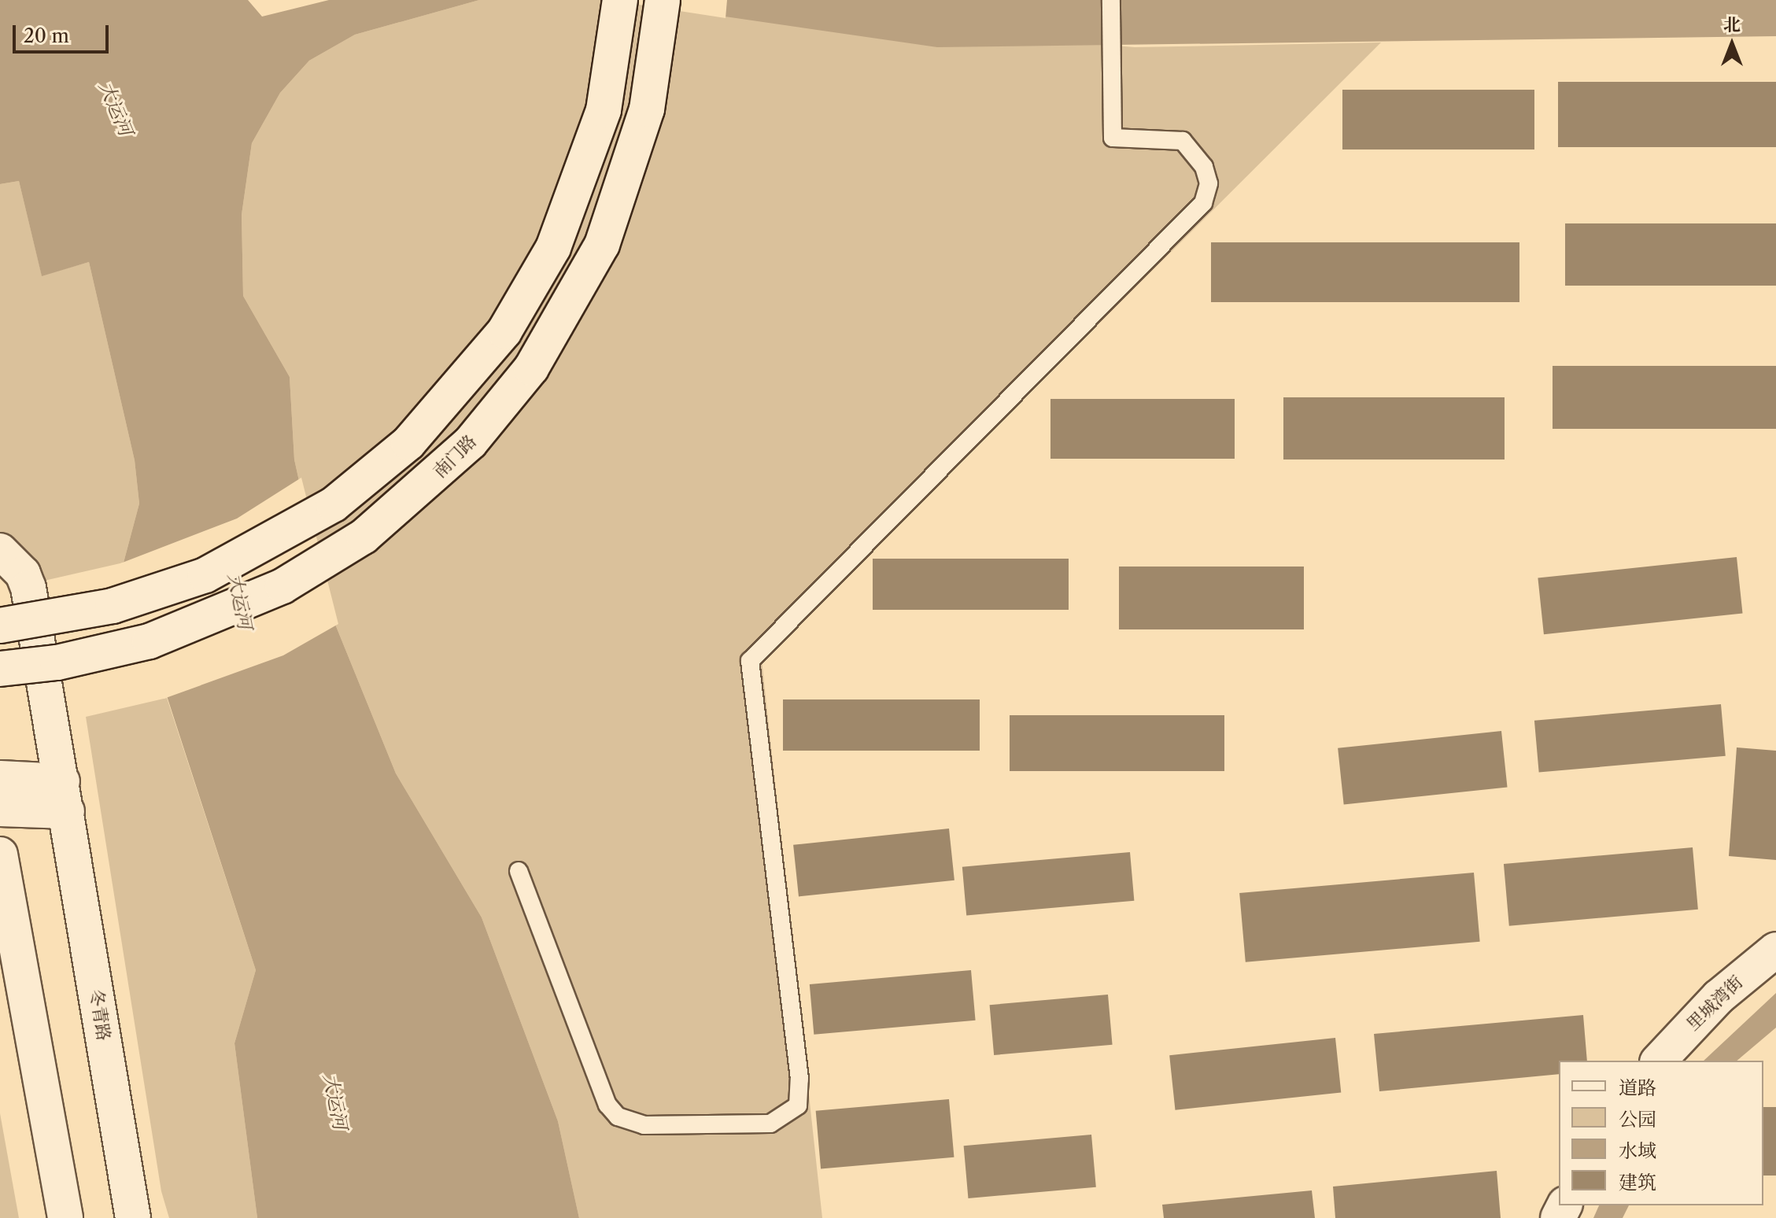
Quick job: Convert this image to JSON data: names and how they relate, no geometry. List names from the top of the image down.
{
  "streets": {
    "main road": ["南门路", "里城湾街", "冬青路"]
  },
  "water": ["大运河"],
  "legend": [
    "道路",
    "公园",
    "水域",
    "建筑"
  ],
  "scale_bar": "20 m",
  "north": "top"
}
